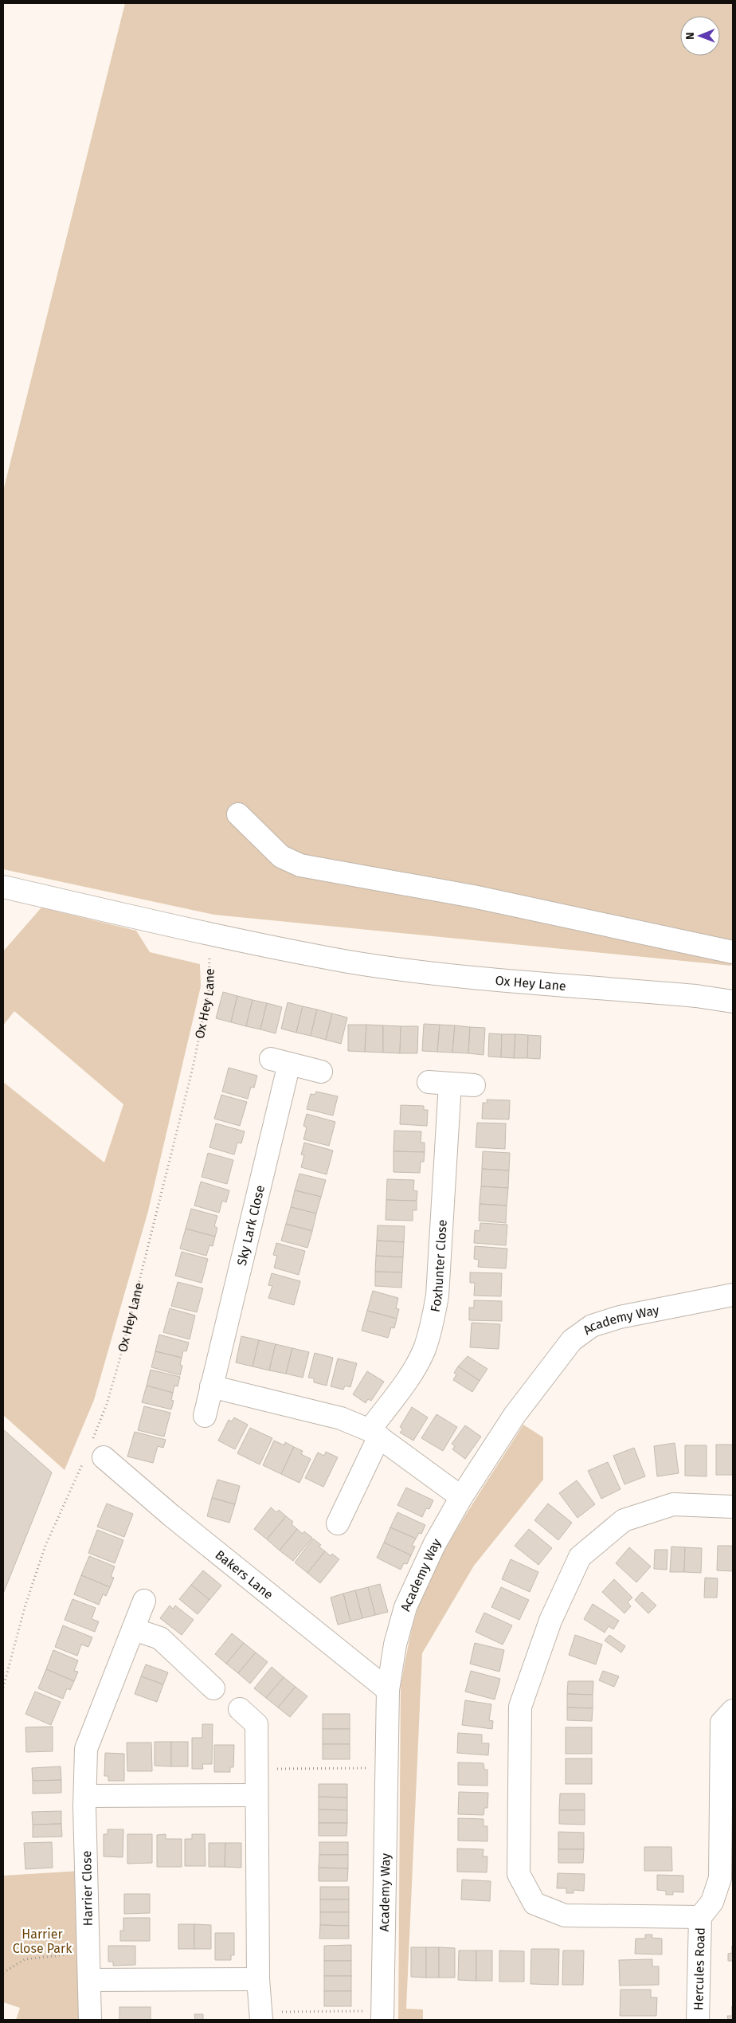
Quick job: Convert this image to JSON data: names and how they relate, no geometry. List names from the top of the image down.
{
  "streets": {
    "street": [
      "Ox Hey Lane",
      "Sky Lark Close",
      "Foxhunter Close",
      "Academy Way",
      "Bakers Lane",
      "Harrier Close",
      "Hercules Road"
    ]
  },
  "crossings": [
    ["Ox Hey Lane", "Bakers Lane"],
    ["Academy Way", "Bakers Lane"]
  ],
  "parks": ["Harrier Close Park"],
  "north": "left"
}
